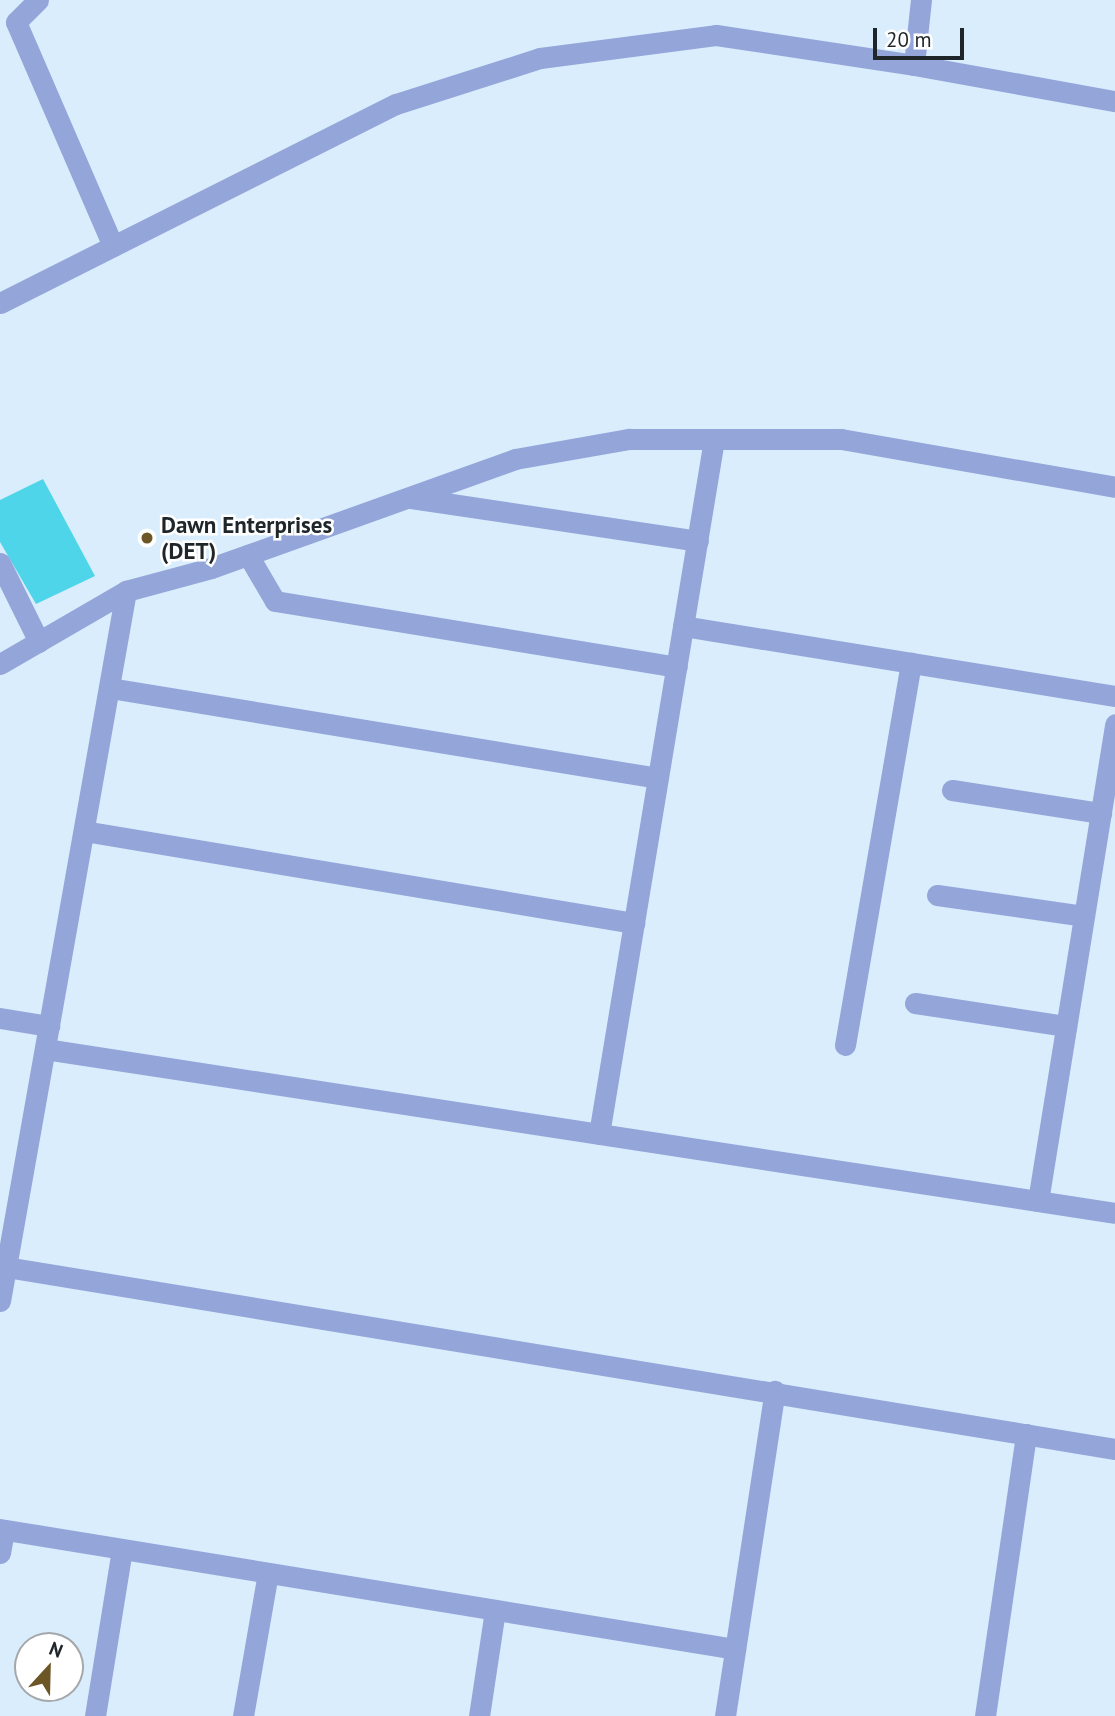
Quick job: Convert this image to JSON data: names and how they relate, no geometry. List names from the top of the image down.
{
  "places": ["Dawn Enterprises (DET)"],
  "scale_bar": "20 m",
  "north": "top"
}
